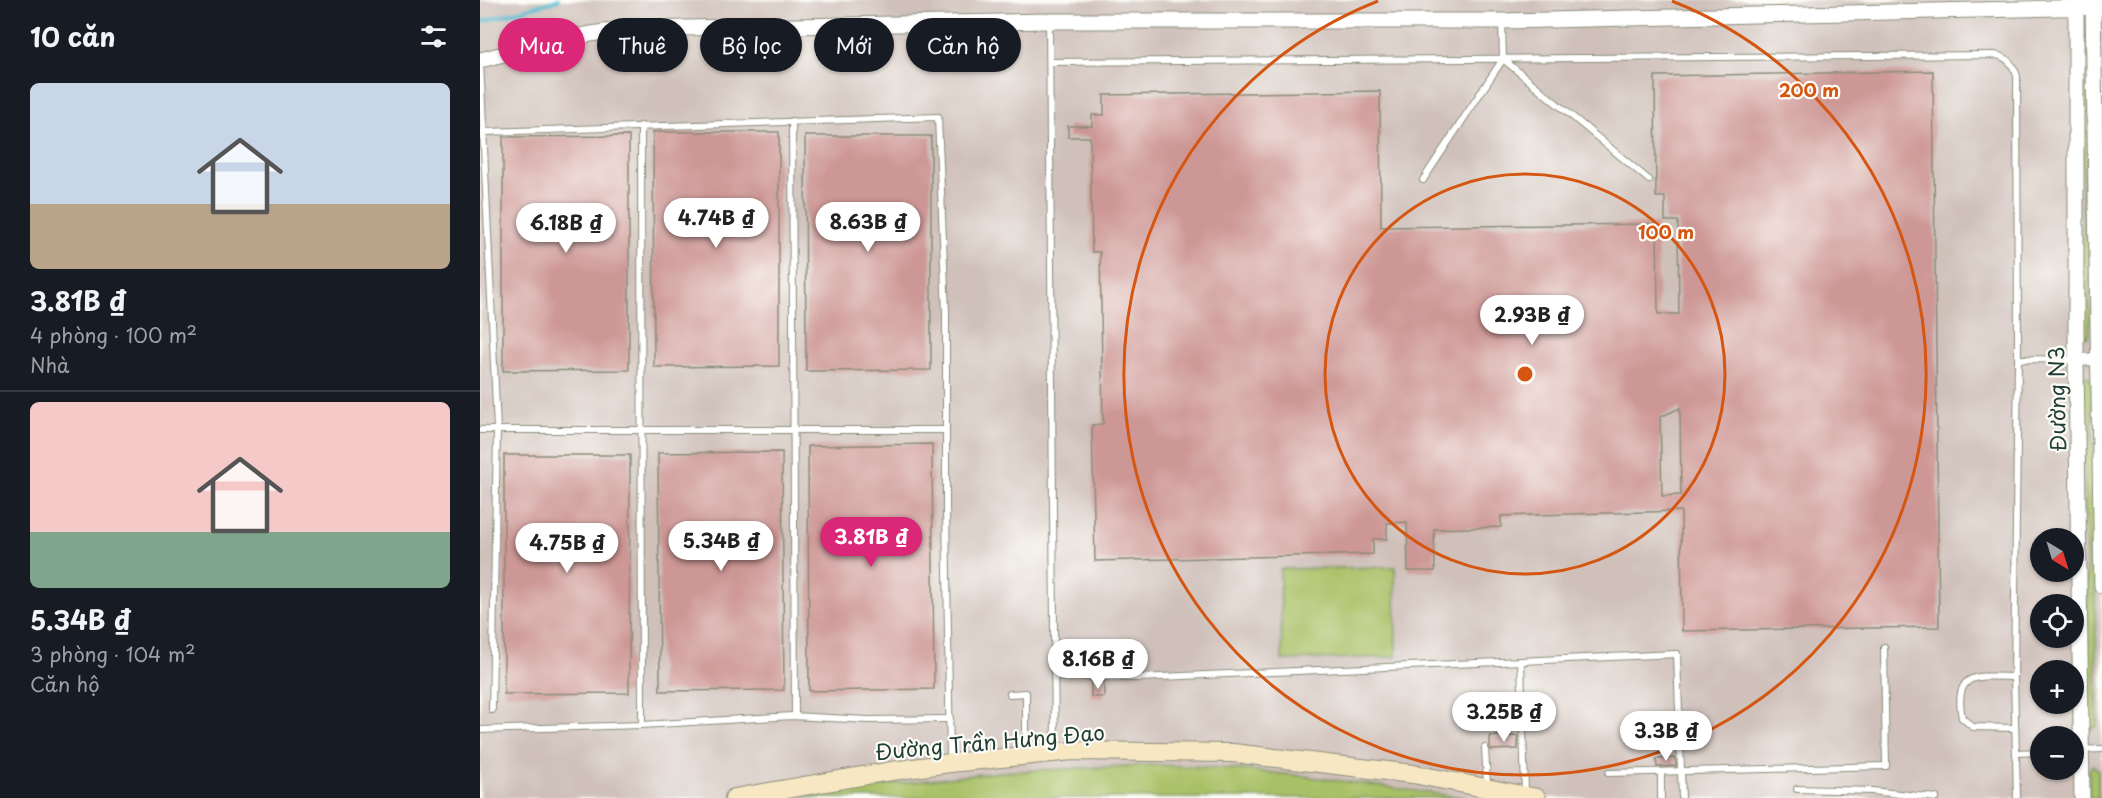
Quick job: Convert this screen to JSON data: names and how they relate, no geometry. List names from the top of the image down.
{
  "streets": {
    "main road": ["Đường Trần Hưng Đạo"],
    "street": ["Đường N3"]
  },
  "north": "bottom right",
  "page": {
    "heading": "10 căn",
    "chip": [
      "Mua",
      "Thuê",
      "Bộ lọc",
      "Mới",
      "Căn hộ"
    ],
    "list": [
      {
        "name": "3.81B ₫",
        "note": "4 phòng · 100 m² · Nhà"
      },
      {
        "name": "5.34B ₫",
        "note": "3 phòng · 104 m² · Căn hộ"
      }
    ],
    "price": [
      "4.74B ₫",
      "8.63B ₫",
      "6.18B ₫",
      "2.93B ₫",
      "3.81B ₫",
      "5.34B ₫",
      "4.75B ₫",
      "8.16B ₫",
      "3.25B ₫",
      "3.3B ₫"
    ],
    "map_buttons": ["+", "−"]
  },
  "rings": ["200 m", "100 m"]
}
